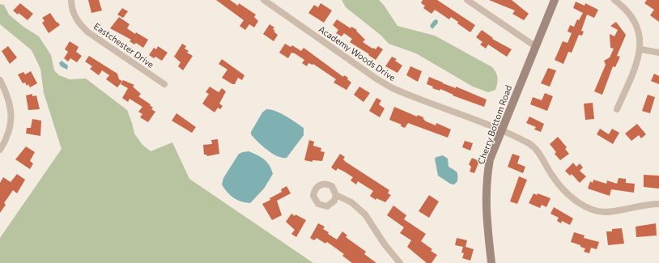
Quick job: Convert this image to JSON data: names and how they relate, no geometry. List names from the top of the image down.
{
  "streets": {
    "main road": ["Cherry Bottom Road"],
    "street": ["Eastchester Drive", "Academy Woods Drive"]
  },
  "crossings": [
    ["Academy Woods Drive", "Cherry Bottom Road"]
  ]
}
